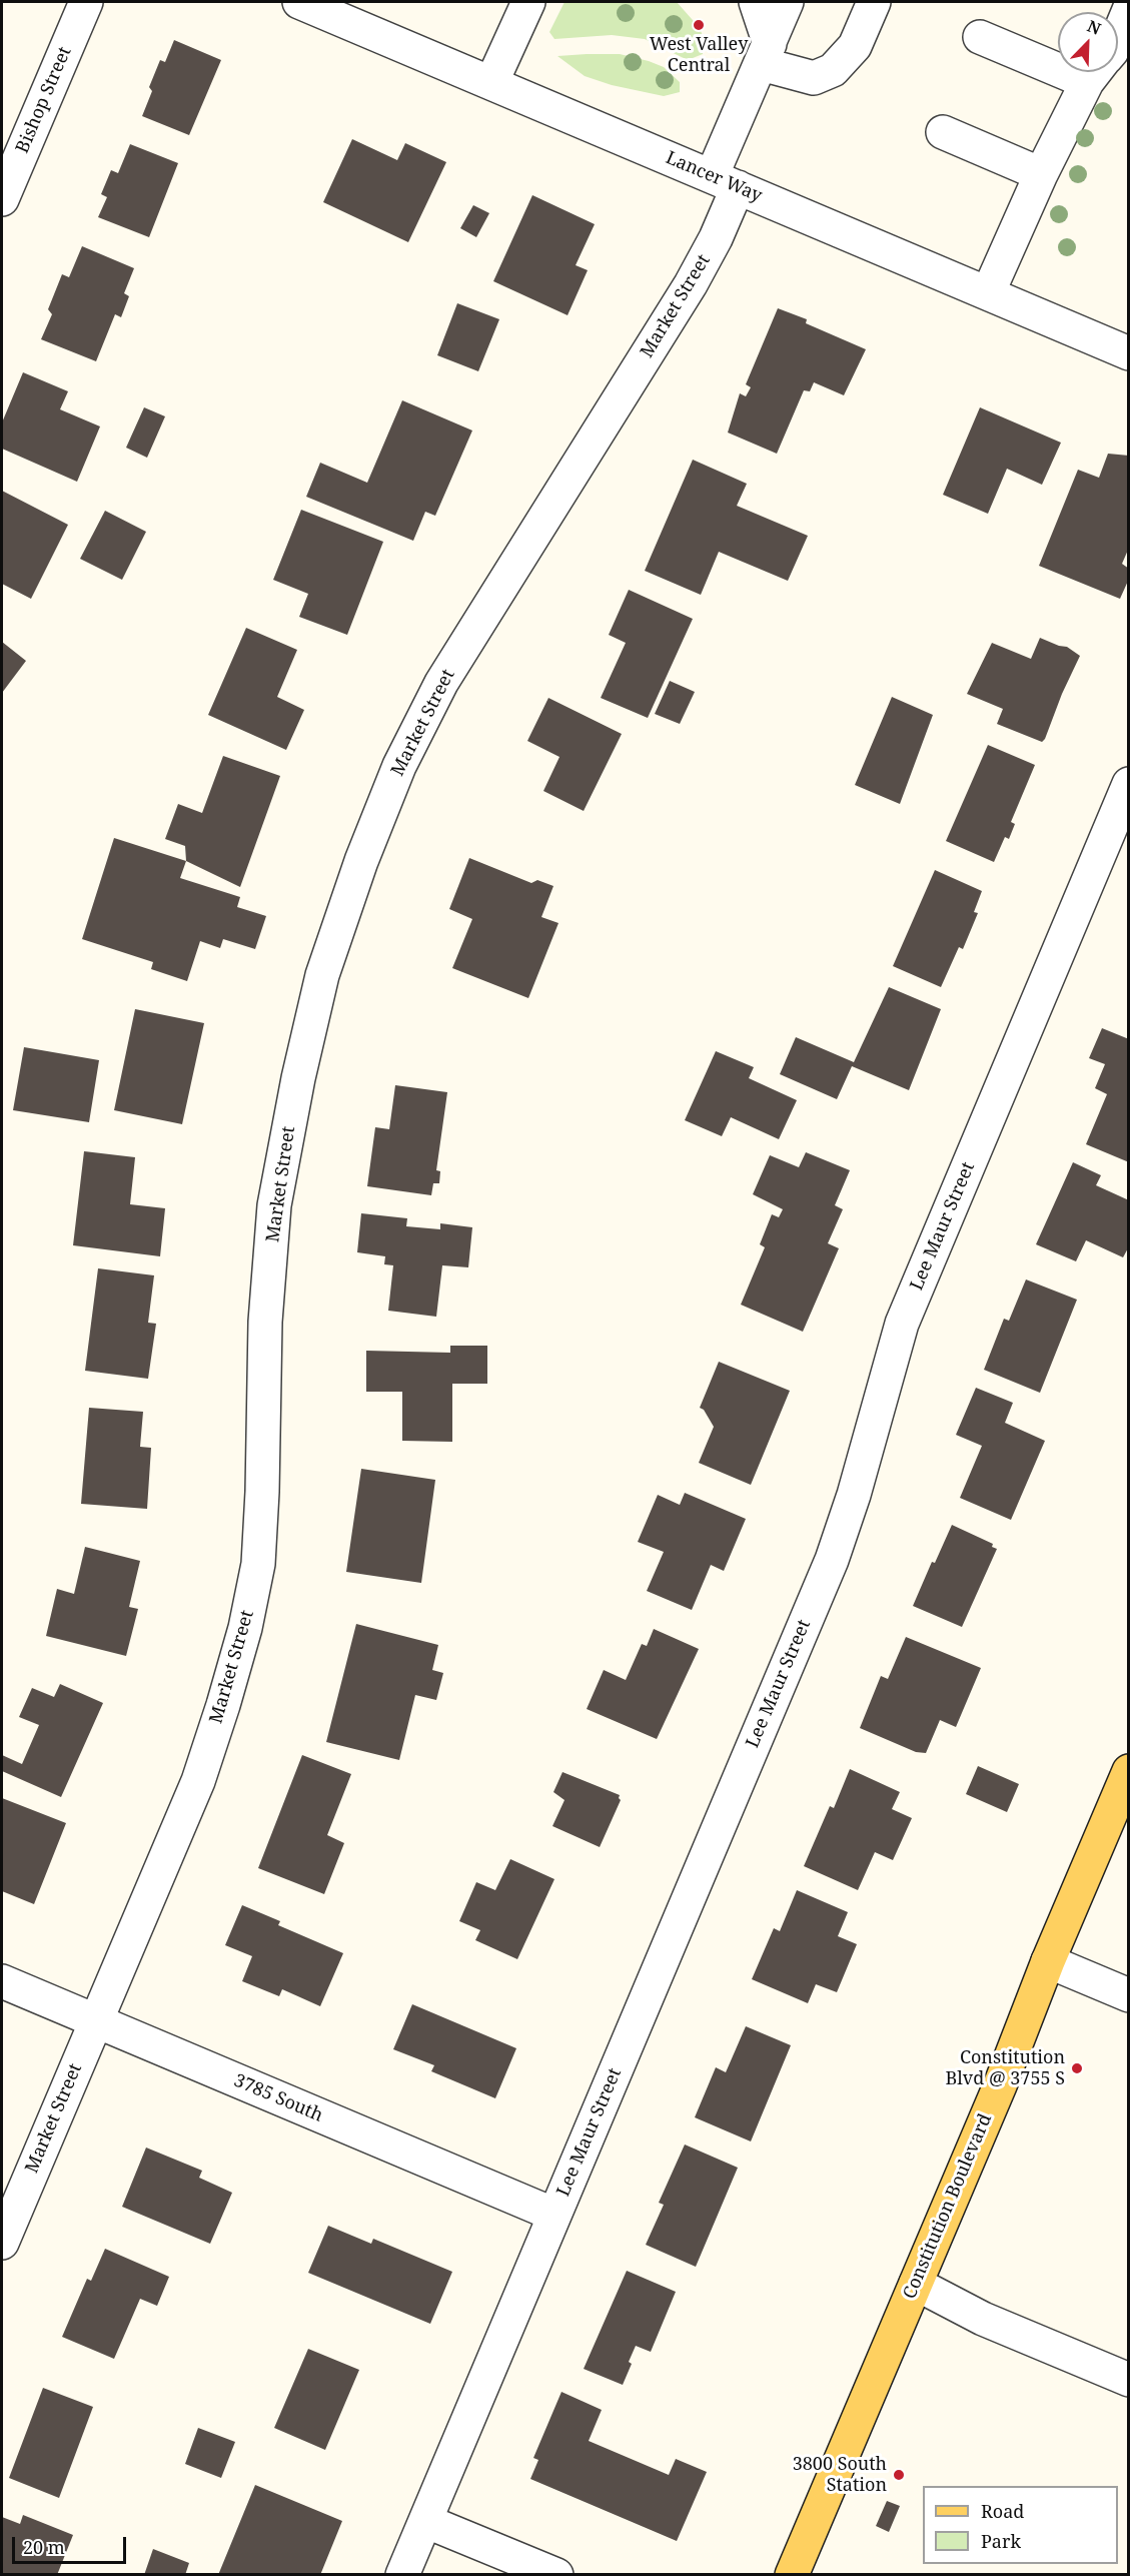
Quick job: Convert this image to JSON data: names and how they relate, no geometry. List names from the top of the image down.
{
  "streets": {
    "main road": ["Constitution Boulevard"],
    "street": [
      "Bishop Street",
      "Lancer Way",
      "Market Street",
      "Lee Maur Street",
      "3785 South"
    ]
  },
  "crossings": [
    ["Lancer Way", "Market Street"],
    ["Market Street", "3785 South"],
    ["Lee Maur Street", "3785 South"]
  ],
  "places": ["West Valley Central", "Constitution Blvd @ 3755 S", "3800 South Station"],
  "legend": ["Road", "Park"],
  "scale_bar": "20 m",
  "north": "top right"
}
